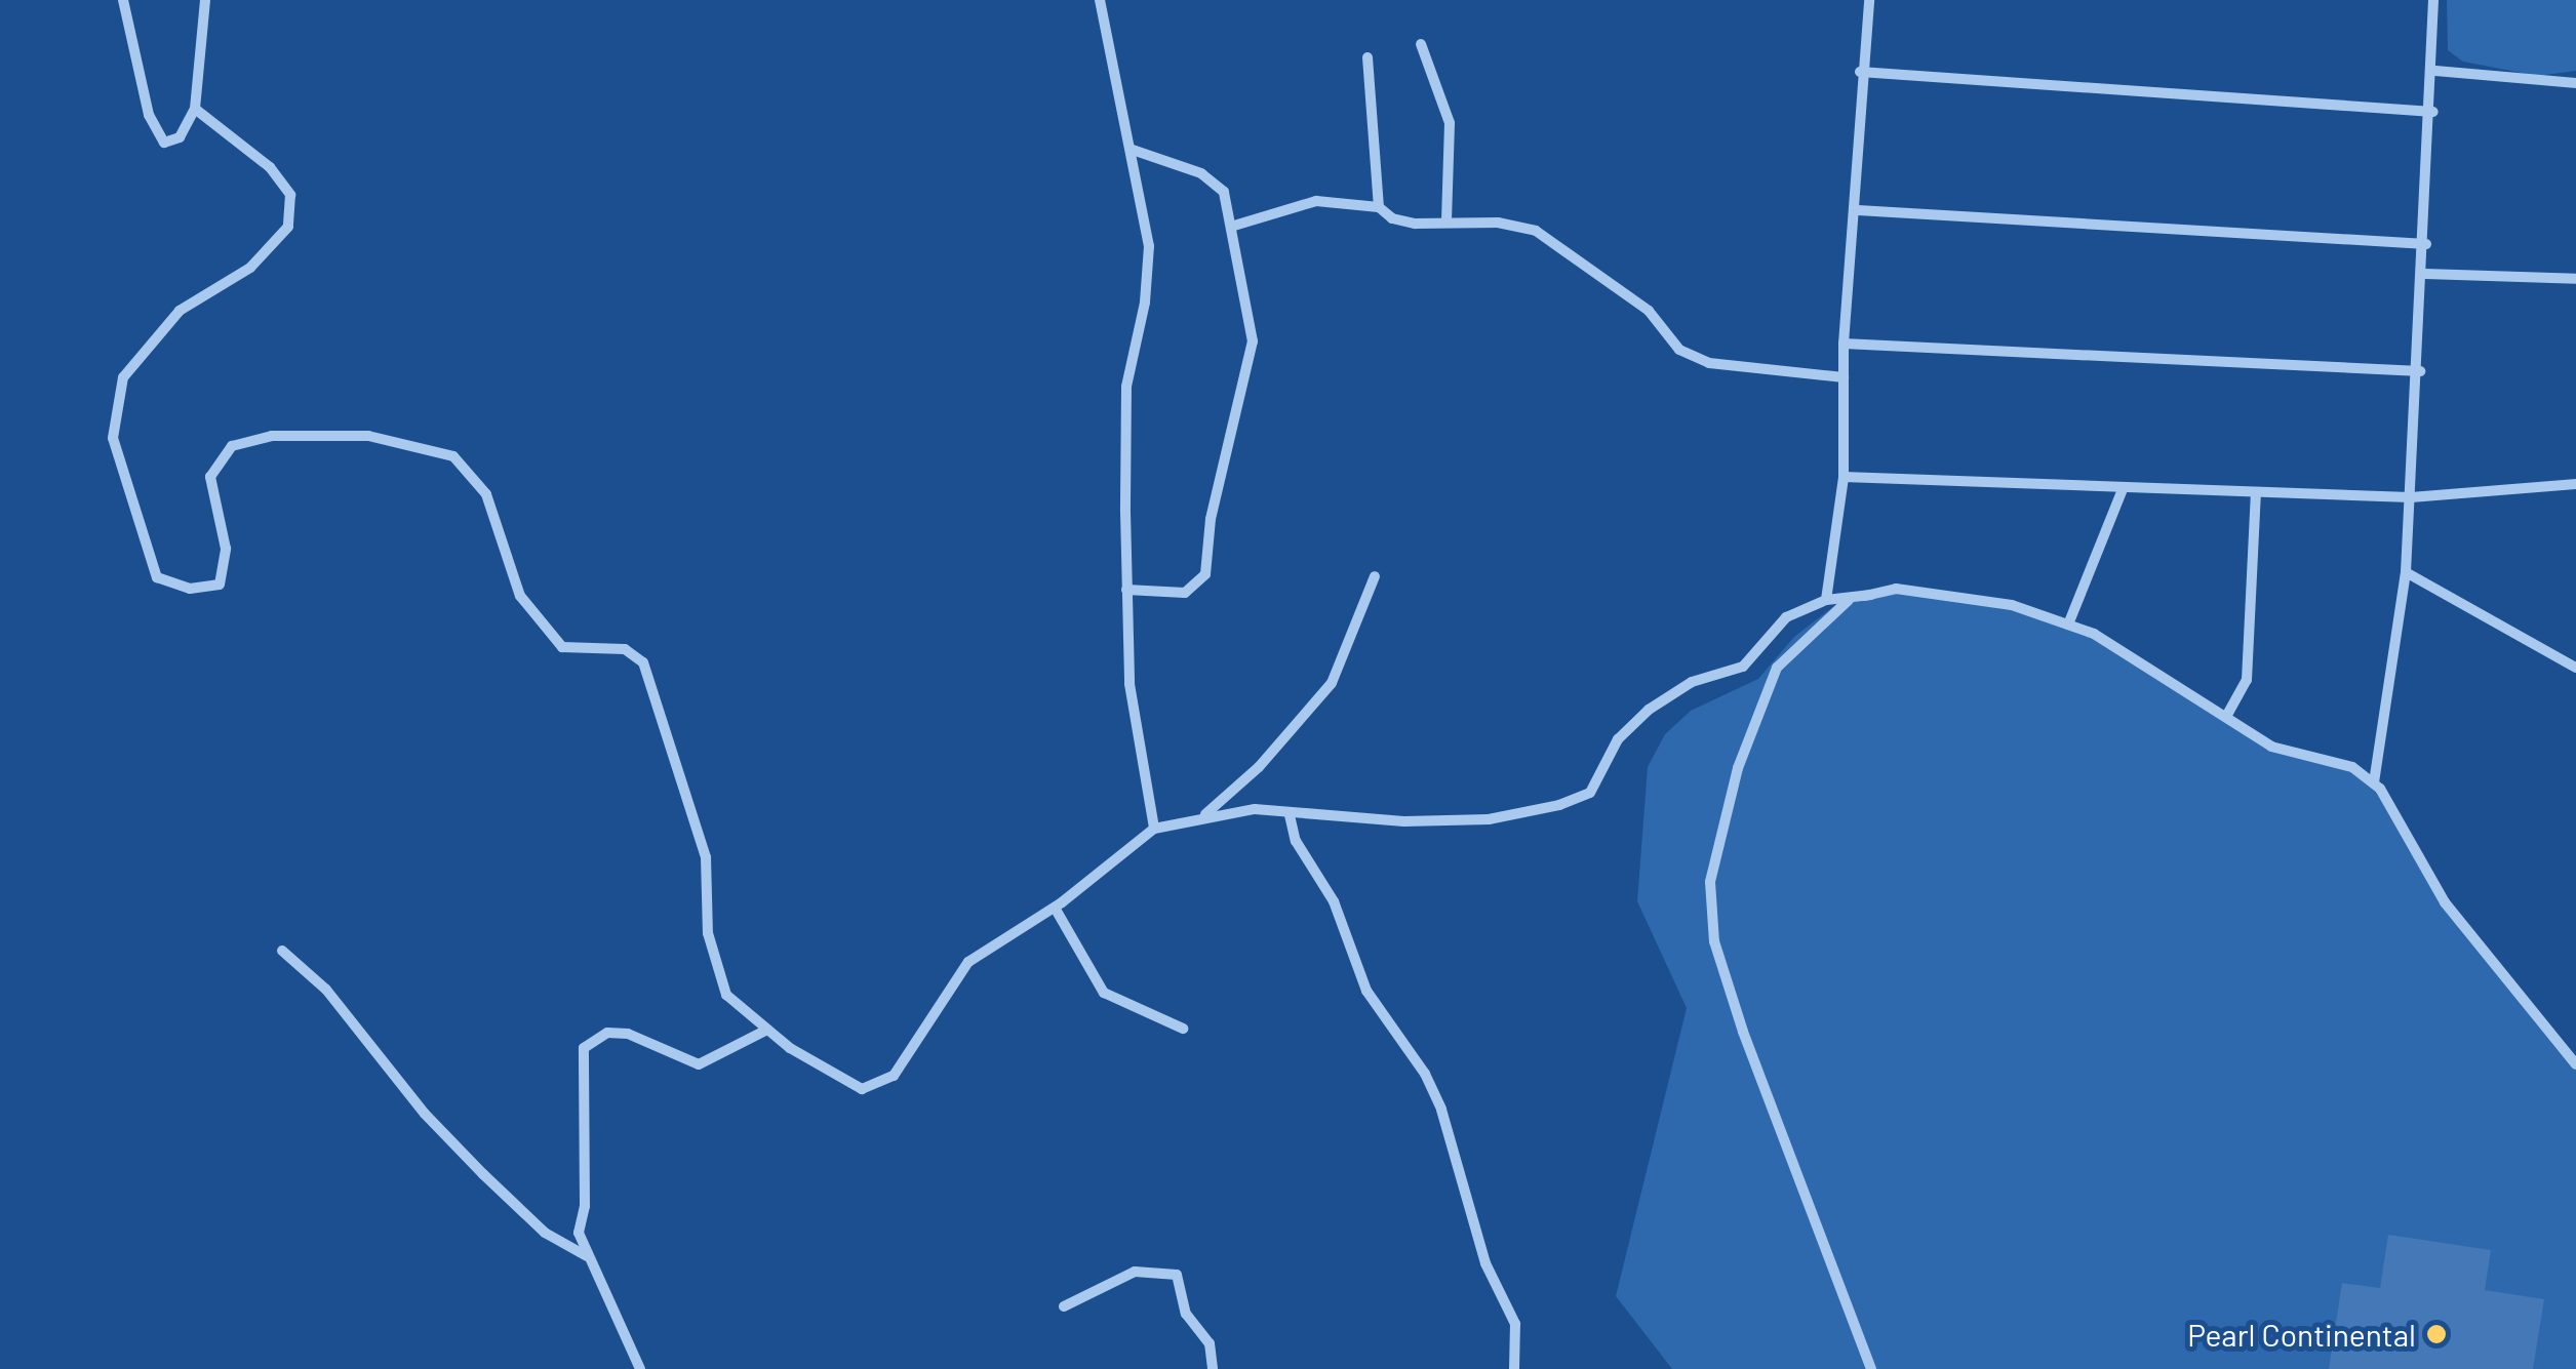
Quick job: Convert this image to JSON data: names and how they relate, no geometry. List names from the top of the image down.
{
  "places": ["Pearl Continental"]
}
